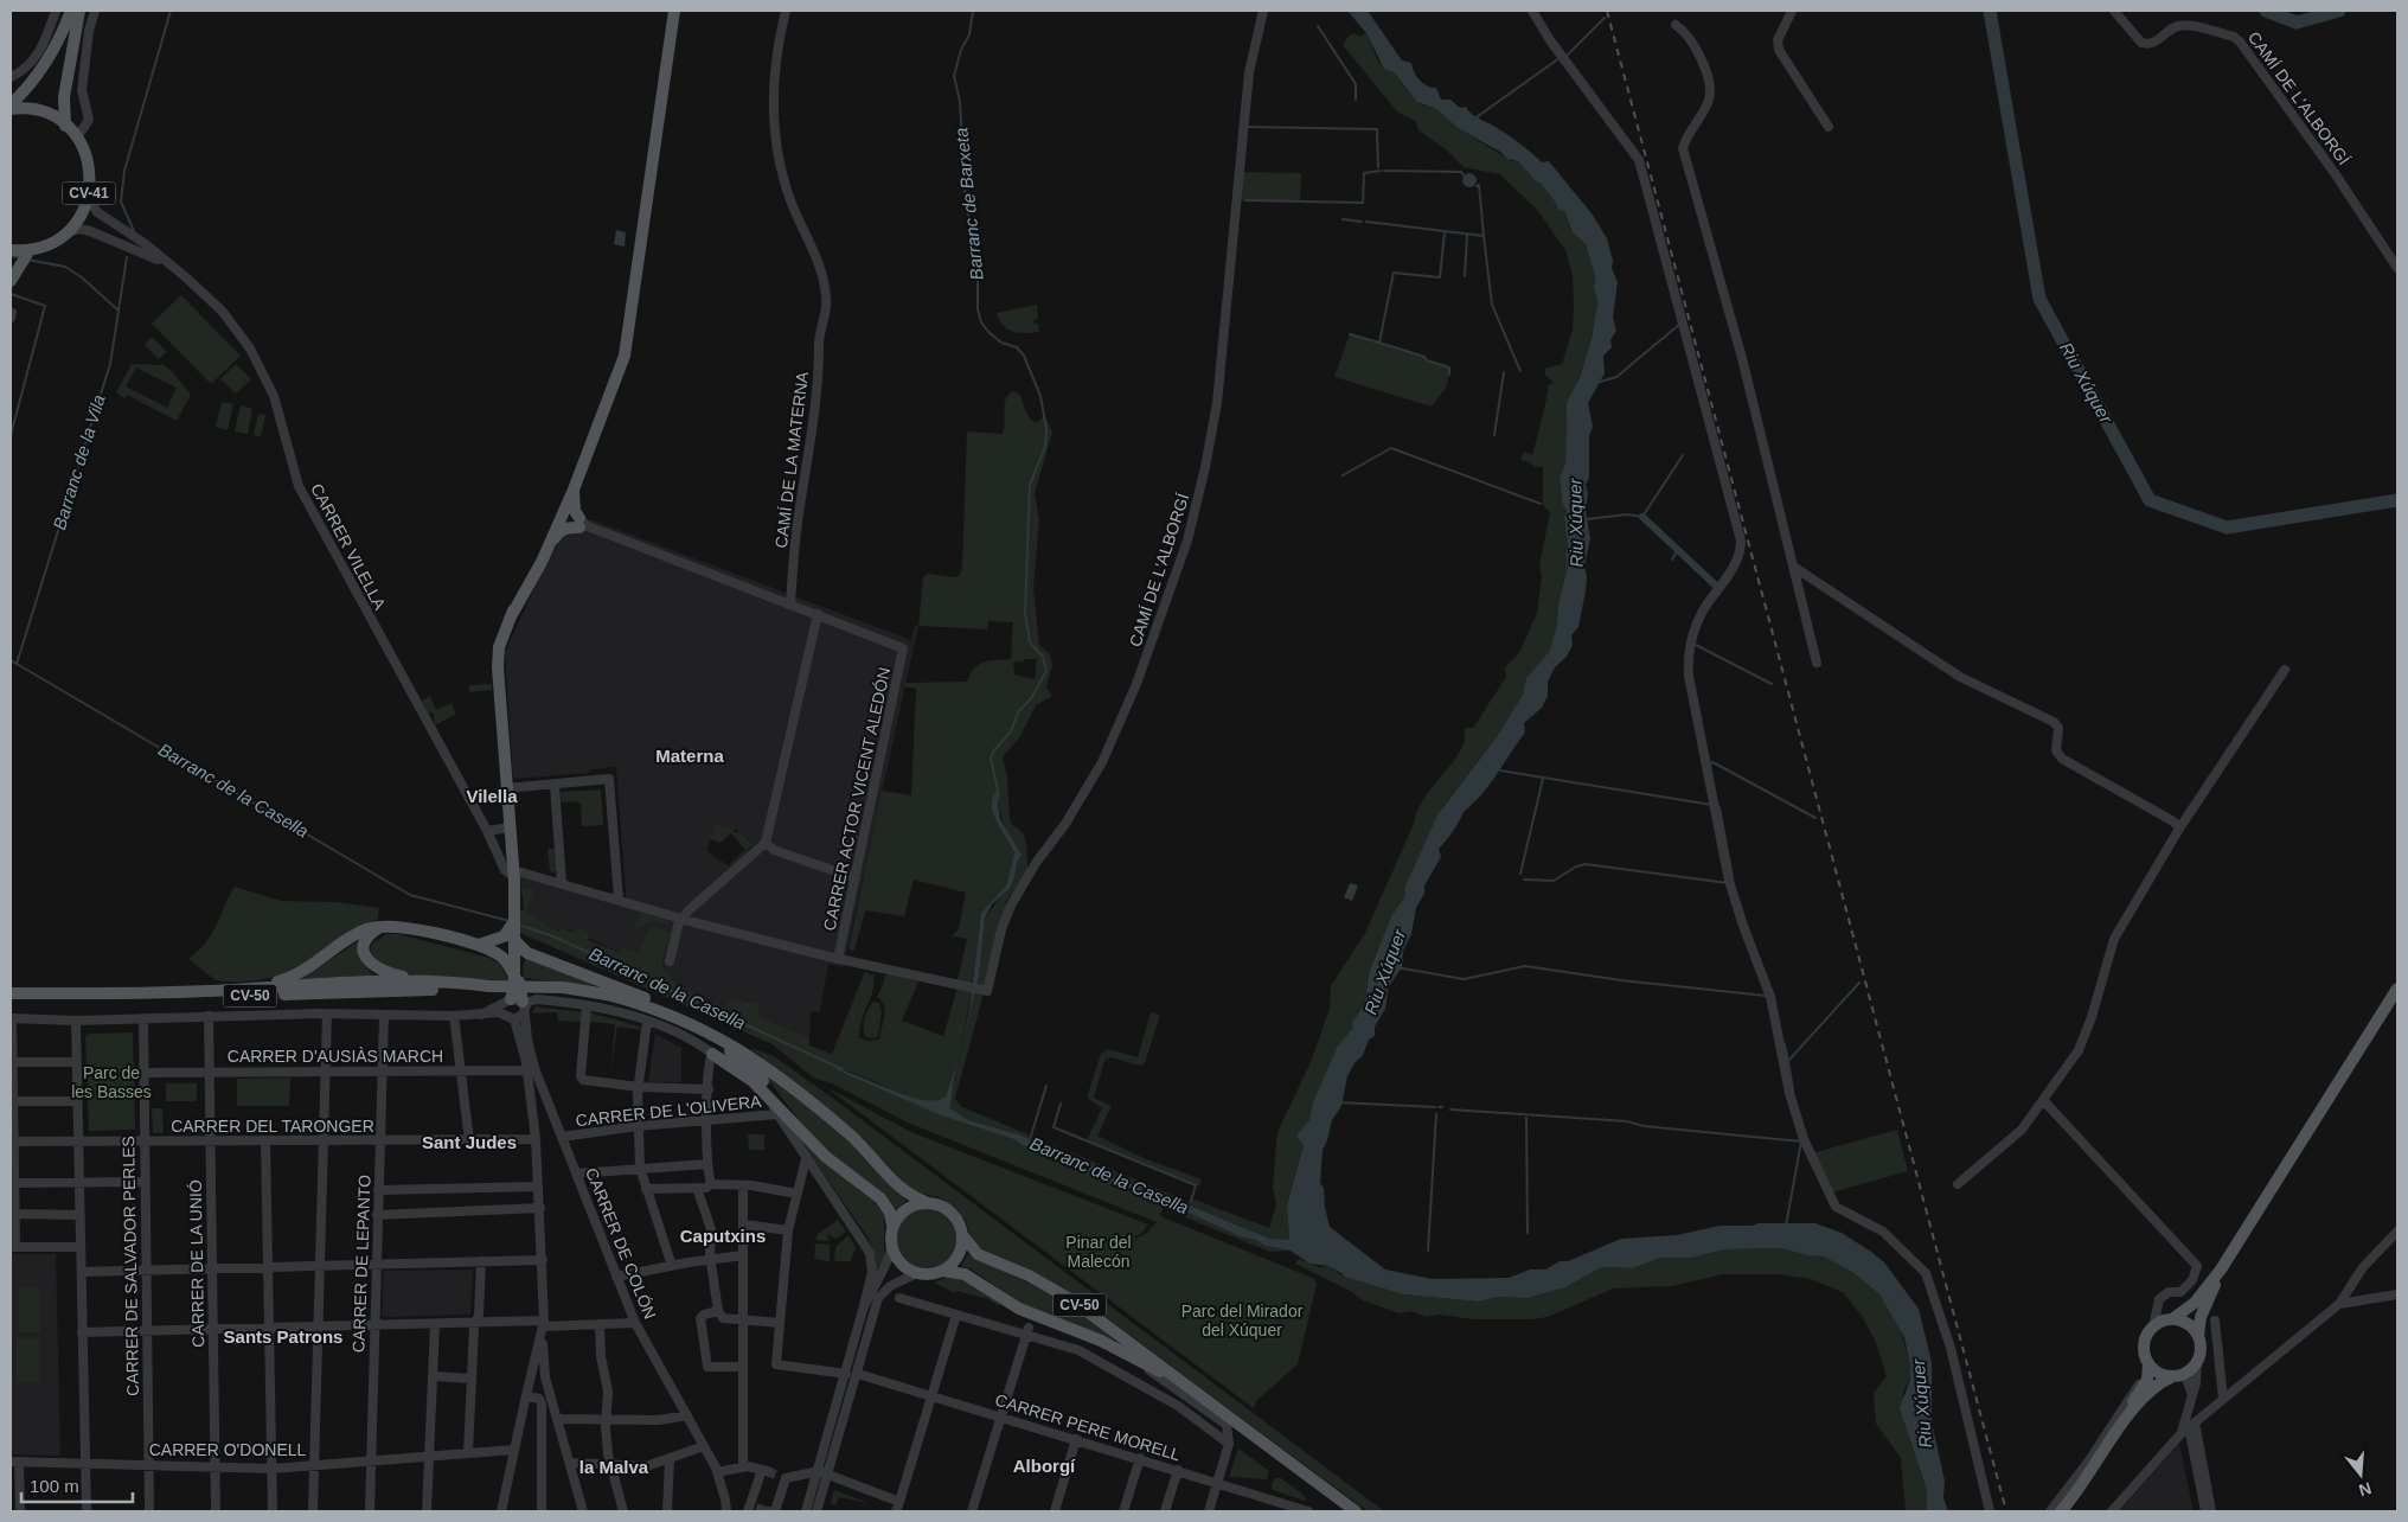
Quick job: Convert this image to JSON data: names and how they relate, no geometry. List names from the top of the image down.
{
  "streets": {
    "main road": ["CV-41", "CV-50"],
    "street": [
      "CAMÍ DE L'ALBORGÍ",
      "CAMÍ DE LA MATERNA",
      "CARRER VILELLA",
      "CARRER ACTOR VICENT ALEDÓN",
      "CARRER D'AUSIÀS MARCH",
      "CARRER DE L'OLIVERA",
      "CARRER DEL TARONGER",
      "CARRER DE COLÓN",
      "CARRER DE LA UNIÓ",
      "CARRER DE LEPANTO",
      "CARRER DE SALVADOR PERLES",
      "CARRER PERE MORELL",
      "CARRER O'DONELL"
    ]
  },
  "crossings": [
    ["CAMÍ DE L'ALBORGÍ", "CARRER ACTOR VICENT ALEDÓN"],
    ["CV-41", "CARRER VILELLA"],
    ["CARRER D'AUSIÀS MARCH", "CARRER DE LA UNIÓ"],
    ["CARRER D'AUSIÀS MARCH", "CARRER DE LEPANTO"],
    ["CARRER D'AUSIÀS MARCH", "CARRER DE SALVADOR PERLES"],
    ["CARRER DE L'OLIVERA", "CARRER DE COLÓN"],
    ["CARRER DEL TARONGER", "CARRER DE LA UNIÓ"],
    ["CARRER DEL TARONGER", "CARRER DE LEPANTO"],
    ["CARRER DEL TARONGER", "CARRER DE SALVADOR PERLES"],
    ["CARRER DE LA UNIÓ", "CARRER O'DONELL"],
    ["CARRER DE LEPANTO", "CARRER O'DONELL"],
    ["CARRER DE SALVADOR PERLES", "CARRER O'DONELL"]
  ],
  "districts": [
    "Materna",
    "Vilella",
    "Sant Judes",
    "Caputxins",
    "Sants Patrons",
    "Alborgí",
    "la Malva"
  ],
  "water": [
    "Barranc de Barxeta",
    "Riu Xúquer",
    "Barranc de la Vila",
    "Barranc de la Casella"
  ],
  "parks": ["Parc de les Basses", "Pinar del Malecón", "Parc del Mirador del Xúquer"],
  "scale_bar": "100 m",
  "north": "bottom"
}
